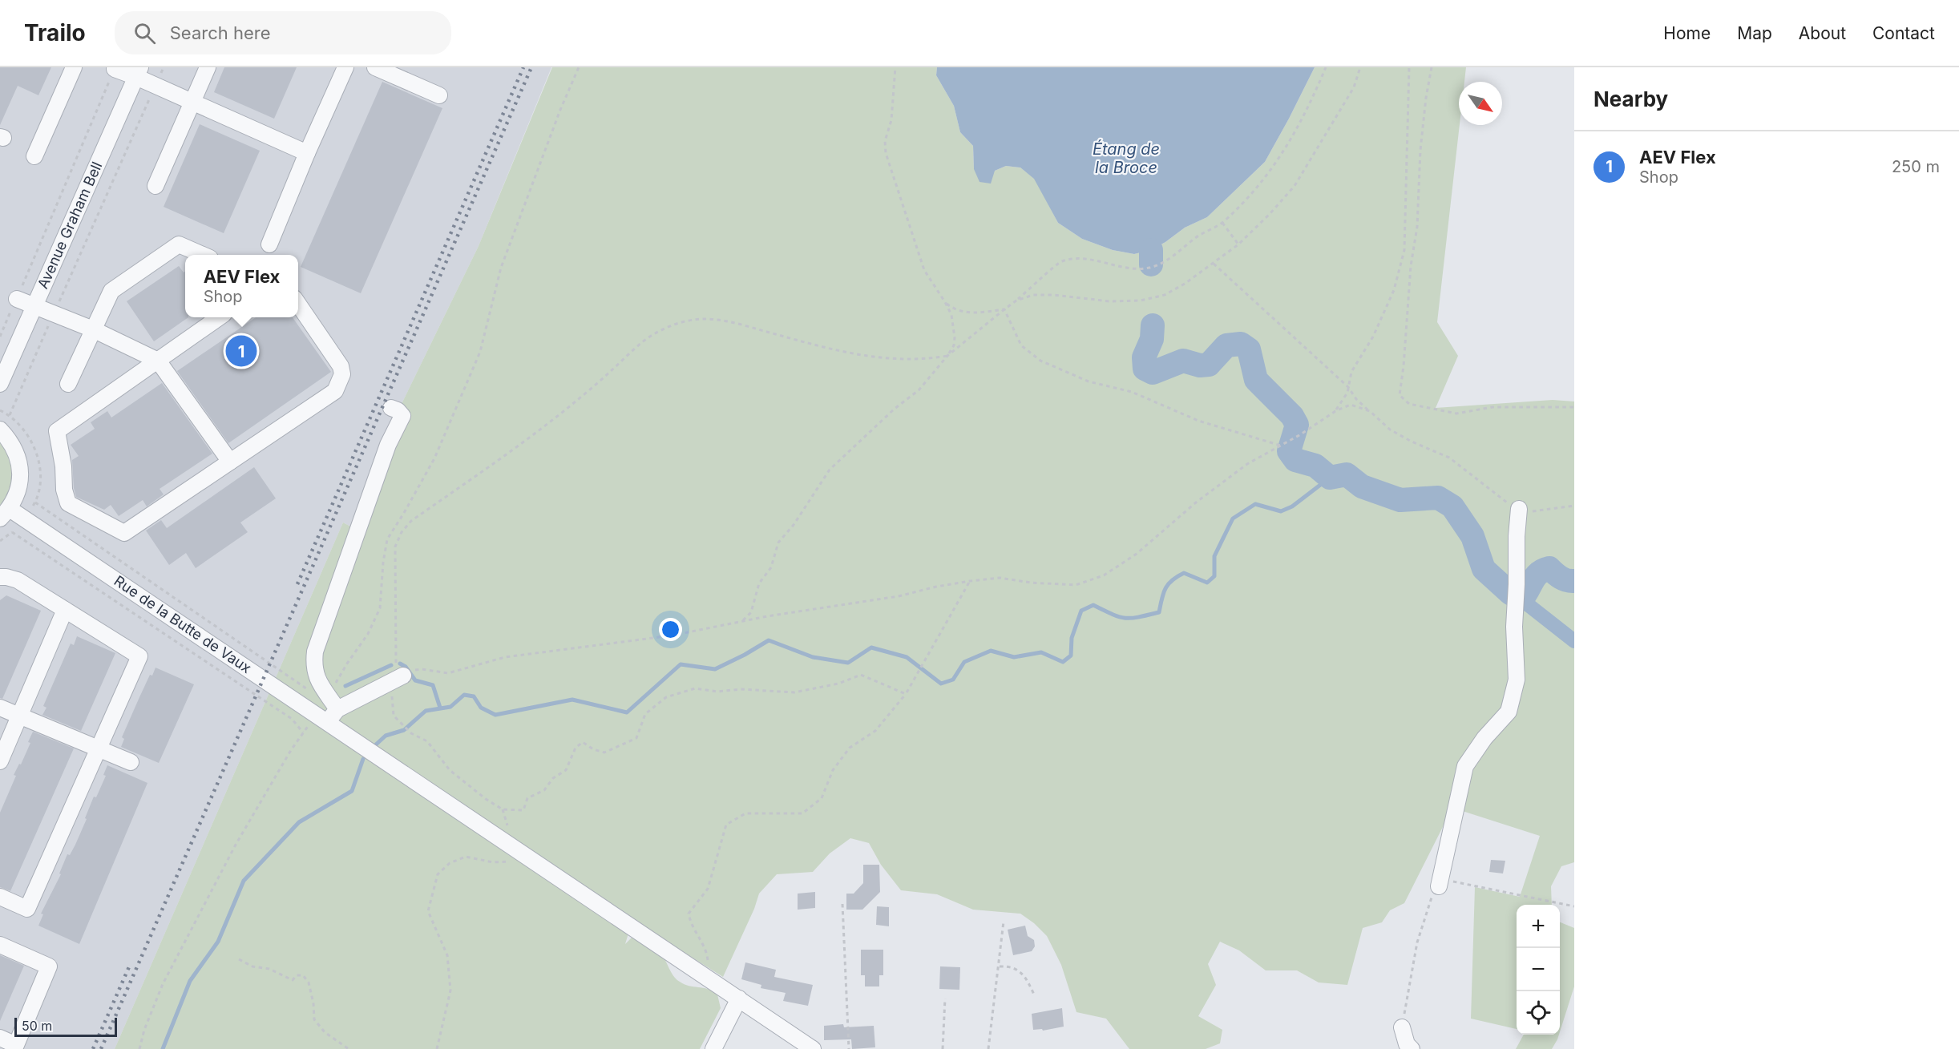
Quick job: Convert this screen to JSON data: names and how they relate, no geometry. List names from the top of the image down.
{
  "streets": {
    "street": ["Avenue Graham Bell", "Rue de la Butte de Vaux"]
  },
  "water": ["Étang de la Broce"],
  "scale_bar": "50 m",
  "north": "bottom right",
  "page": {
    "header": "Trailo",
    "search": "Search here",
    "nav": [
      "Home",
      "Map",
      "About",
      "Contact"
    ],
    "heading": "Nearby",
    "list": [
      {
        "mark": "1",
        "name": "AEV Flex",
        "note": "Shop",
        "value": "250 m"
      }
    ],
    "popup": ["AEV Flex", "Shop"],
    "pins": "1",
    "map_buttons": ["+", "−"],
    "scale": "50 m"
  }
}
